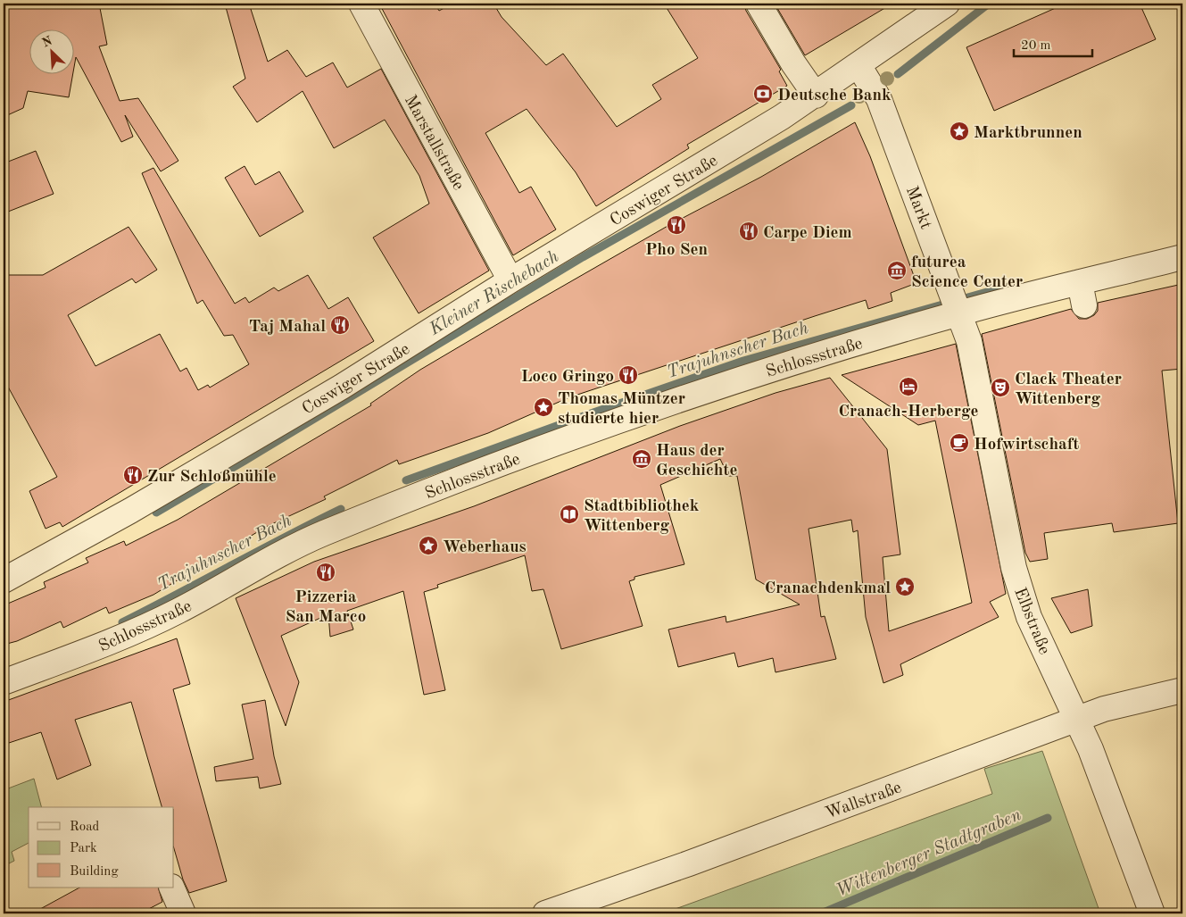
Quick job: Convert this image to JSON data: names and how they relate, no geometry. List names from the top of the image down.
{
  "streets": {
    "street": [
      "Marstallstraße",
      "Coswiger Straße",
      "Markt",
      "Schlossstraße",
      "Elbstraße",
      "Wallstraße"
    ]
  },
  "crossings": [
    ["Marstallstraße", "Coswiger Straße"],
    ["Coswiger Straße", "Markt"],
    ["Markt", "Schlossstraße"],
    ["Markt", "Elbstraße"],
    ["Schlossstraße", "Elbstraße"],
    ["Elbstraße", "Wallstraße"]
  ],
  "water": ["Kleiner Rischebach", "Trajuhnscher Bach", "Wittenberger Stadtgraben"],
  "places": {
    "bank": ["Deutsche Bank"],
    "place": [
      "Marktbrunnen",
      "Thomas Müntzer studierte hier",
      "Weberhaus",
      "Cranachdenkmal"
    ],
    "restaurant": [
      "Pho Sen",
      "Carpe Diem",
      "Taj Mahal",
      "Loco Gringo",
      "Zur Schloßmühle",
      "Pizzeria San Marco"
    ],
    "museum": ["futurea Science Center", "Haus der Geschichte"],
    "hotel": ["Cranach-Herberge"],
    "theatre": ["Clack Theater Wittenberg"],
    "cafe": ["Hofwirtschaft"],
    "library": ["Stadtbibliothek Wittenberg"]
  },
  "legend": ["Road", "Park", "Building"],
  "scale_bar": "20 m",
  "north": "top left"
}
